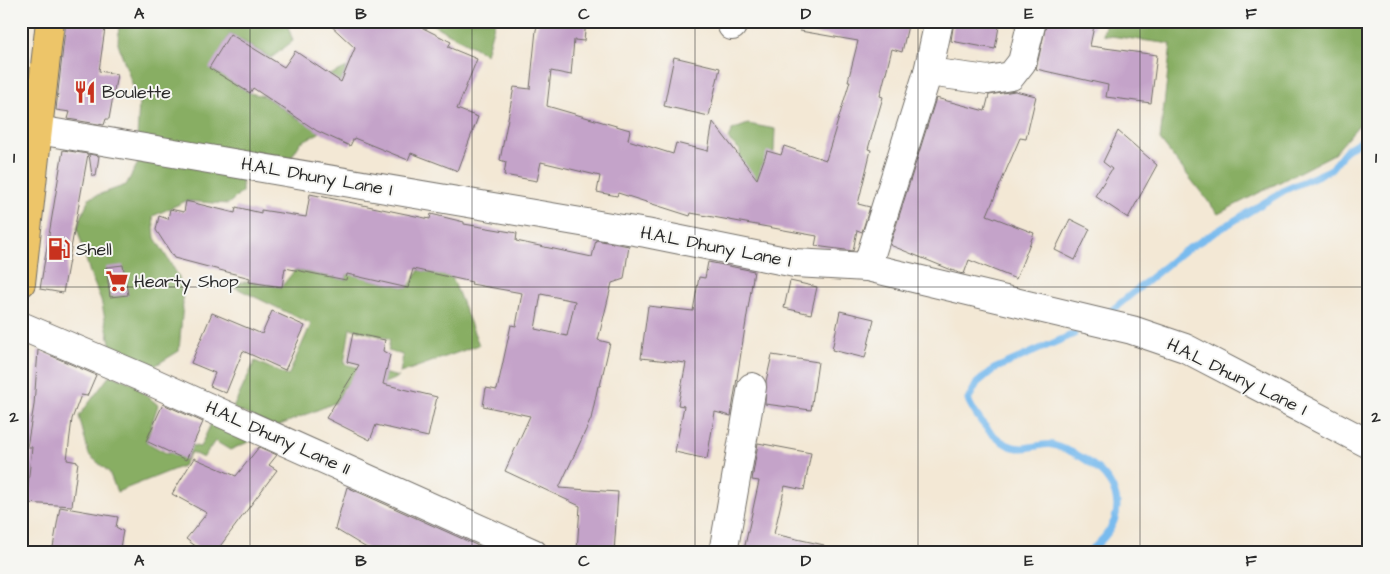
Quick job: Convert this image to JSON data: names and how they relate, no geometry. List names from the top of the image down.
{
  "streets": {
    "street": ["H.A.L Dhuny Lane I", "H.A.L Dhuny Lane II"]
  },
  "places": {
    "restaurant": ["Boulette"],
    "fuel station": ["Shell"],
    "supermarket": ["Hearty Shop"]
  },
  "grid": {
    "columns": [
      "A",
      "B",
      "C",
      "D",
      "E",
      "F"
    ],
    "rows": ["1", "2"]
  }
}
